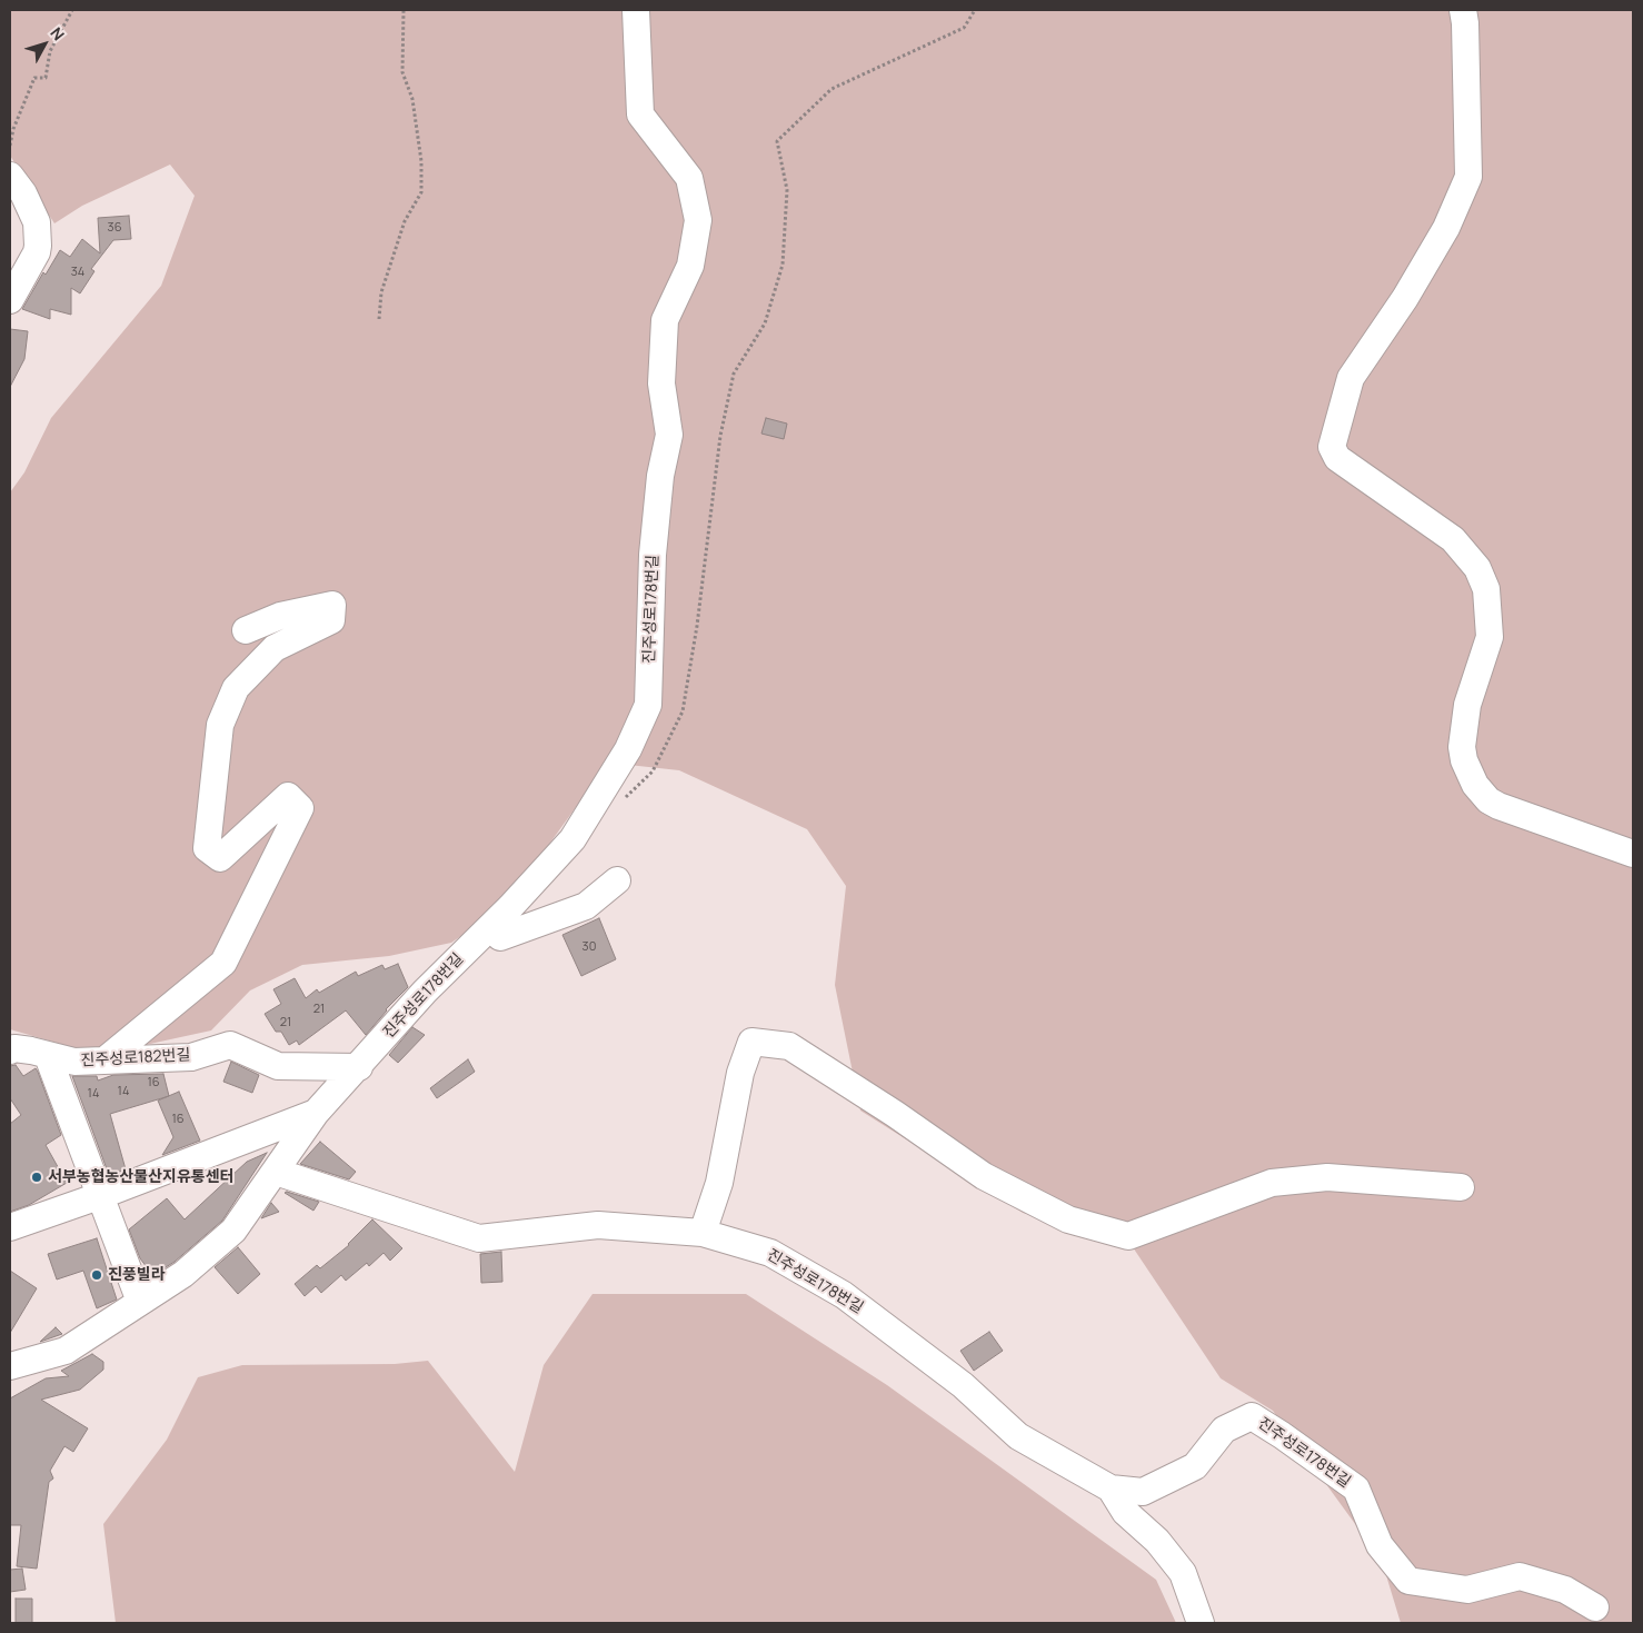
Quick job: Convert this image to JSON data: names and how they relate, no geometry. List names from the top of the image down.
{
  "streets": {
    "street": ["진주성로178번길", "진주성로182번길"]
  },
  "crossings": [
    ["진주성로178번길", "진주성로182번길"]
  ],
  "places": ["서부농협농산물산지유통센터", "진풍빌라"],
  "house_numbers": [
    "36",
    "34",
    "30",
    "21",
    "21",
    "16",
    "14",
    "14",
    "16"
  ],
  "north": "top right"
}
